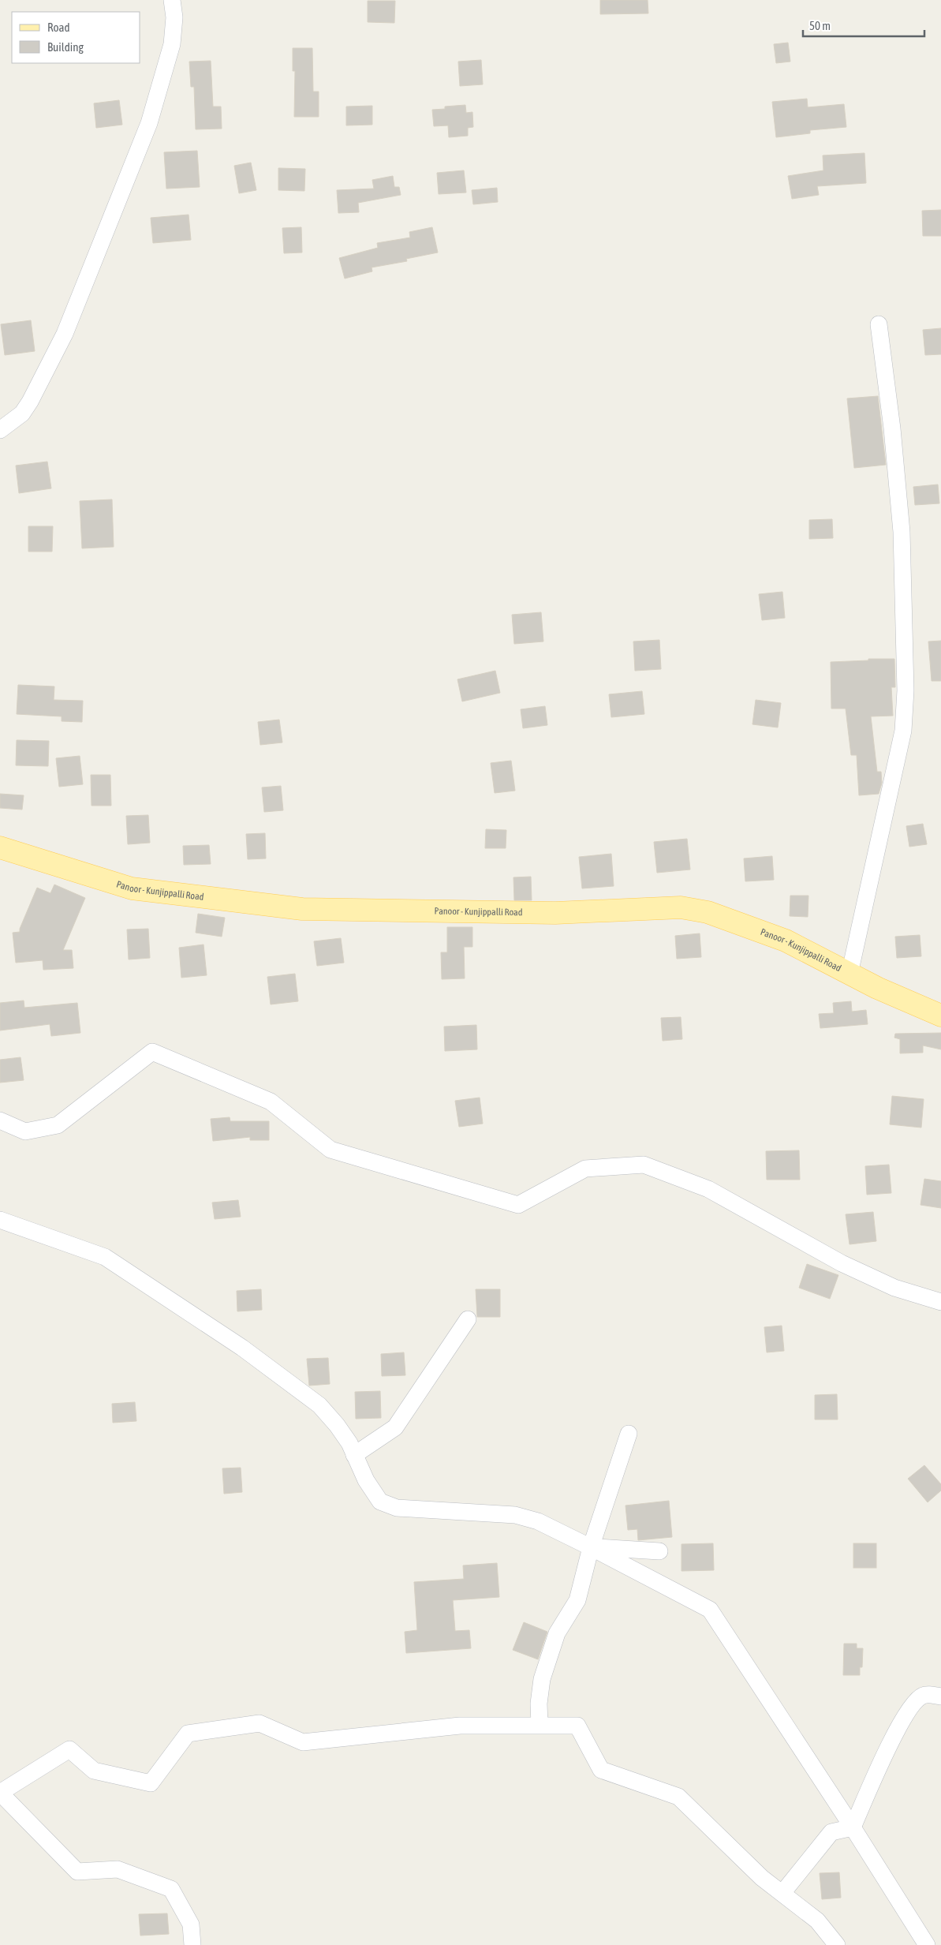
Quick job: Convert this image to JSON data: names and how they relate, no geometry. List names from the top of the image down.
{
  "streets": {
    "main road": ["Panoor - Kunjippalli Road"]
  },
  "legend": ["Road", "Building"],
  "scale_bar": "50 m"
}
